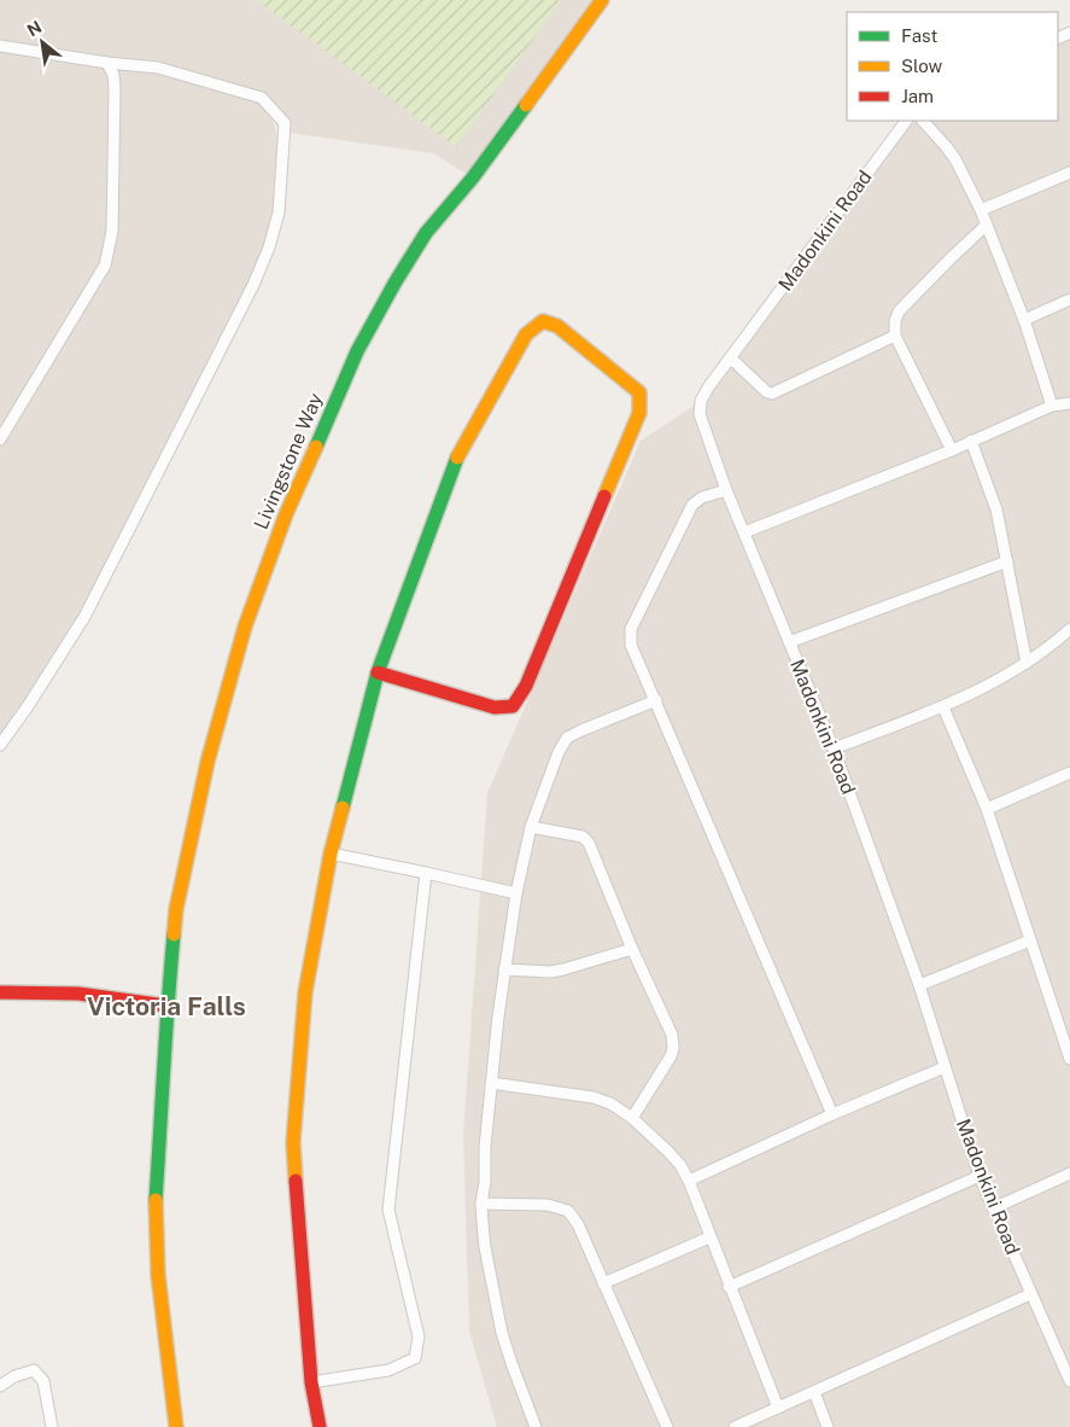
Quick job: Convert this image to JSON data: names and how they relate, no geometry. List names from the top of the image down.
{
  "streets": {
    "main road": ["Livingstone Way"],
    "street": ["Madonkini Road"]
  },
  "districts": ["Victoria Falls"],
  "legend": ["Fast", "Slow", "Jam"],
  "north": "top left"
}
